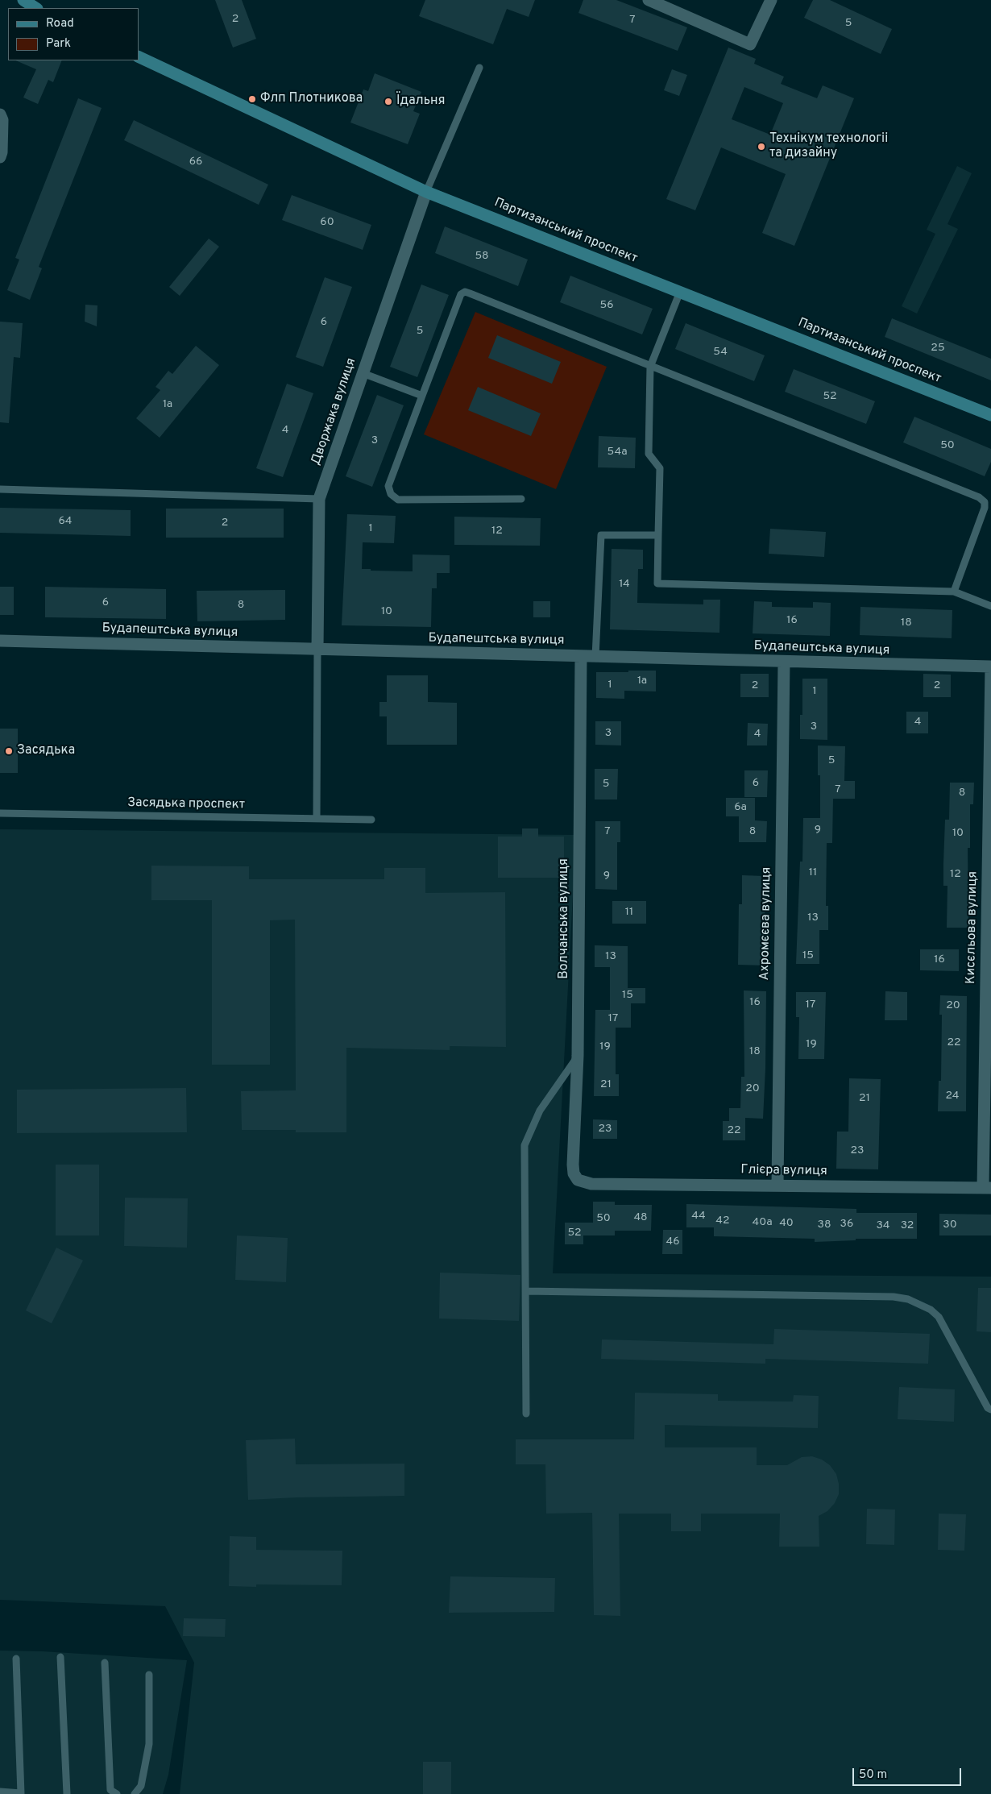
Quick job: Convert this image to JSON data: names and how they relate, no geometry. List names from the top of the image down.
{
  "streets": {
    "street": [
      "Партизанський проспект",
      "Дворжака вулиця",
      "Будапештська вулиця",
      "Волчанська вулиця",
      "Ахромєєва вулиця",
      "Кисєльова вулиця",
      "Глієра вулиця"
    ],
    "lane": ["Засядька проспект"]
  },
  "crossings": [
    ["Партизанський проспект", "Дворжака вулиця"],
    ["Дворжака вулиця", "Будапештська вулиця"],
    ["Будапештська вулиця", "Волчанська вулиця"],
    ["Будапештська вулиця", "Ахромєєва вулиця"],
    ["Будапештська вулиця", "Кисєльова вулиця"],
    ["Волчанська вулиця", "Глієра вулиця"],
    ["Ахромєєва вулиця", "Глієра вулиця"],
    ["Кисєльова вулиця", "Глієра вулиця"]
  ],
  "places": [
    "Флп Плотникова",
    "Їдальня",
    "Технікум технологіі та дизайну",
    "Засядька"
  ],
  "house_numbers": [
    "2",
    "7",
    "5",
    "66",
    "60",
    "58",
    "56",
    "6",
    "5",
    "25",
    "54",
    "52",
    "1а",
    "4",
    "3",
    "50",
    "54а",
    "64",
    "2",
    "1",
    "12",
    "14",
    "6",
    "8",
    "10",
    "16",
    "18",
    "1а",
    "1",
    "2",
    "2",
    "1",
    "4",
    "3",
    "3",
    "4",
    "5",
    "6",
    "5",
    "7",
    "8",
    "6а",
    "9",
    "7",
    "8",
    "10",
    "11",
    "12",
    "9",
    "11",
    "13",
    "15",
    "13",
    "16",
    "15",
    "16",
    "17",
    "20",
    "17",
    "22",
    "19",
    "19",
    "18",
    "21",
    "20",
    "24",
    "21",
    "23",
    "22",
    "23",
    "44",
    "48",
    "50",
    "42",
    "40а",
    "40",
    "36",
    "38",
    "30",
    "34",
    "32",
    "52",
    "46"
  ],
  "legend": ["Road", "Park"],
  "scale_bar": "50 m"
}
